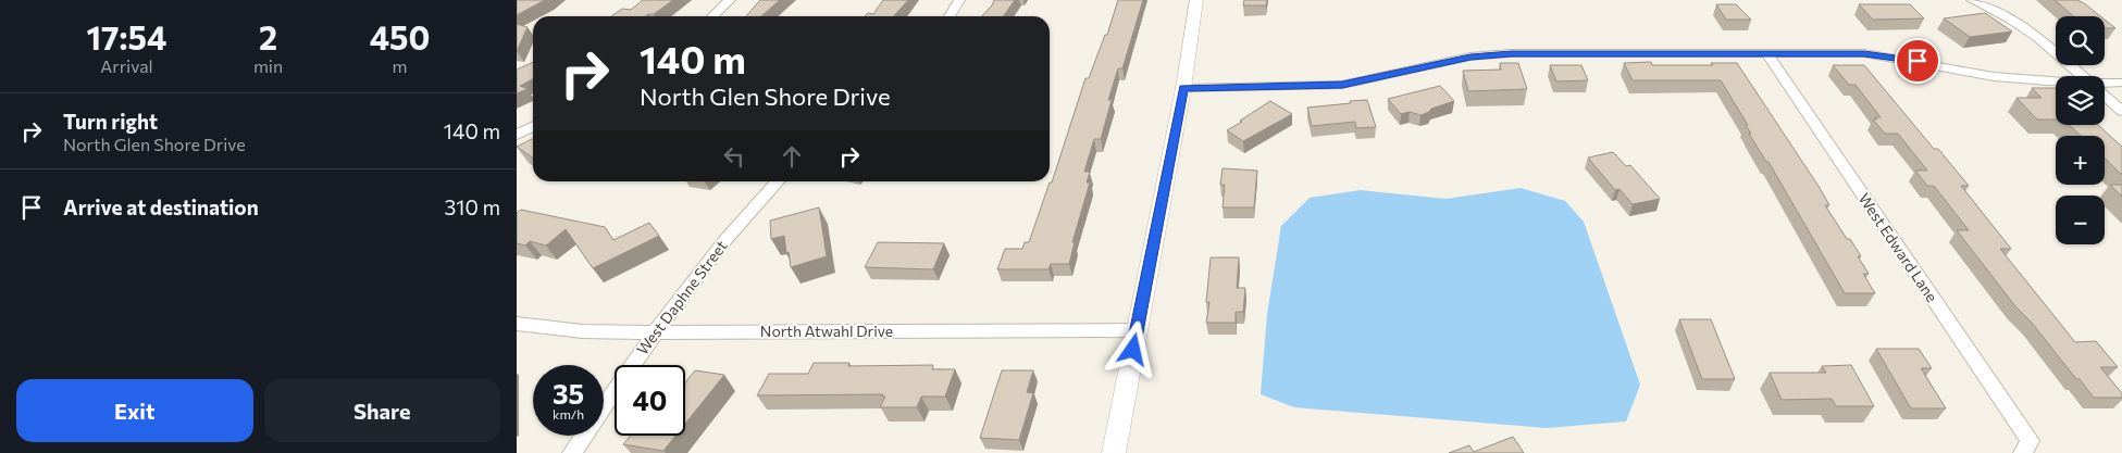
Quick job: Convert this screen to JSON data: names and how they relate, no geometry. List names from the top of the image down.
{
  "streets": {
    "street": ["West Edward Lane", "West Daphne Street", "North Atwahl Drive"]
  },
  "crossings": [
    ["West Daphne Street", "North Atwahl Drive"]
  ],
  "page": {
    "eta": [
      "17:54",
      "Arrival",
      "2",
      "min",
      "450",
      "m"
    ],
    "map_buttons": ["+", "−"],
    "turn": ["140 m", "North Glen Shore Drive"],
    "list": [
      {
        "name": "Turn right",
        "note": "North Glen Shore Drive",
        "value": "140 m"
      },
      {
        "name": "Arrive at destination",
        "value": "310 m"
      }
    ],
    "speed": "35 km/h",
    "limit": "40",
    "buttons": ["Exit", "Share"]
  }
}
